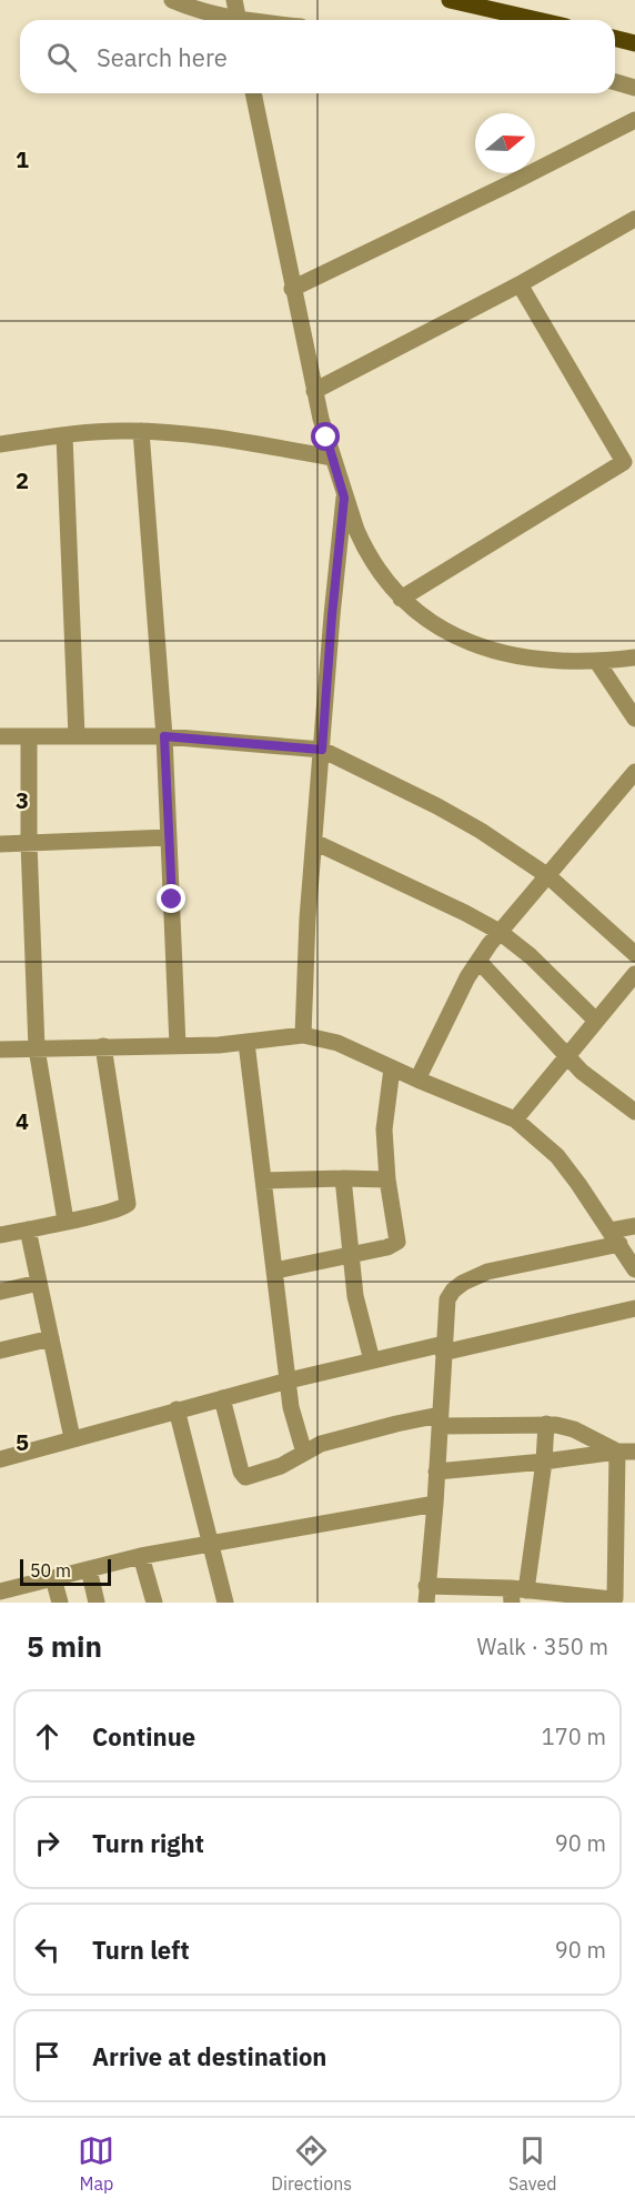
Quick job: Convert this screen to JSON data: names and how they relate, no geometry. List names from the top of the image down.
{
  "scale_bar": "50 m",
  "north": "right",
  "page": {
    "search": "Search here",
    "scale": "50 m",
    "heading": ["5 min", "Walk · 350 m"],
    "list": [
      ["Continue", "170 m"],
      ["Turn right", "90 m"],
      ["Turn left", "90 m"],
      "Arrive at destination"
    ],
    "nav": ["Map", "Directions", "Saved"]
  },
  "grid": {
    "rows": [
      "1",
      "2",
      "3",
      "4",
      "5"
    ]
  }
}
